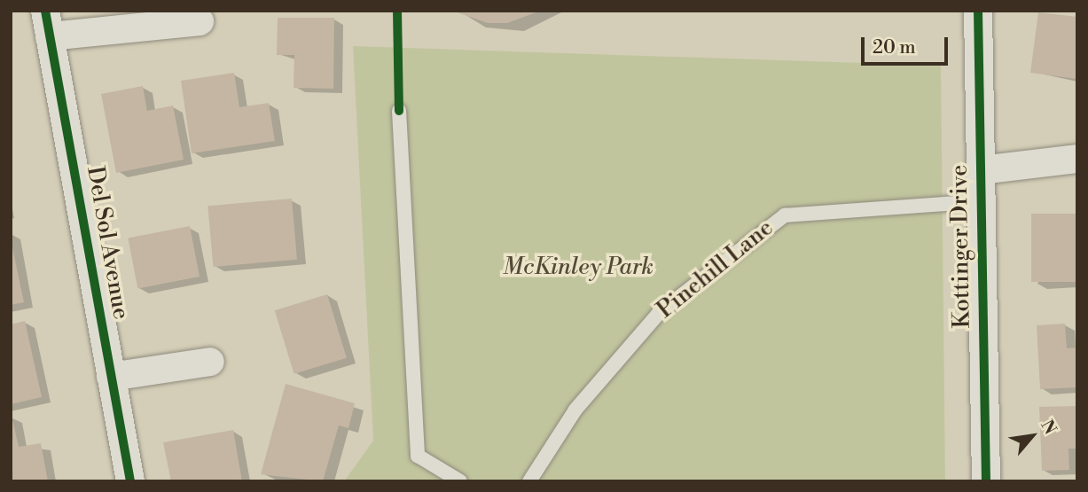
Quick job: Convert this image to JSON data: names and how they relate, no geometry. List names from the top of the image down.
{
  "streets": {
    "street": ["Del Sol Avenue", "Kottinger Drive"],
    "lane": ["Pinehill Lane"]
  },
  "crossings": [
    ["Kottinger Drive", "Pinehill Lane"]
  ],
  "parks": ["McKinley Park"],
  "scale_bar": "20 m",
  "north": "top right"
}
